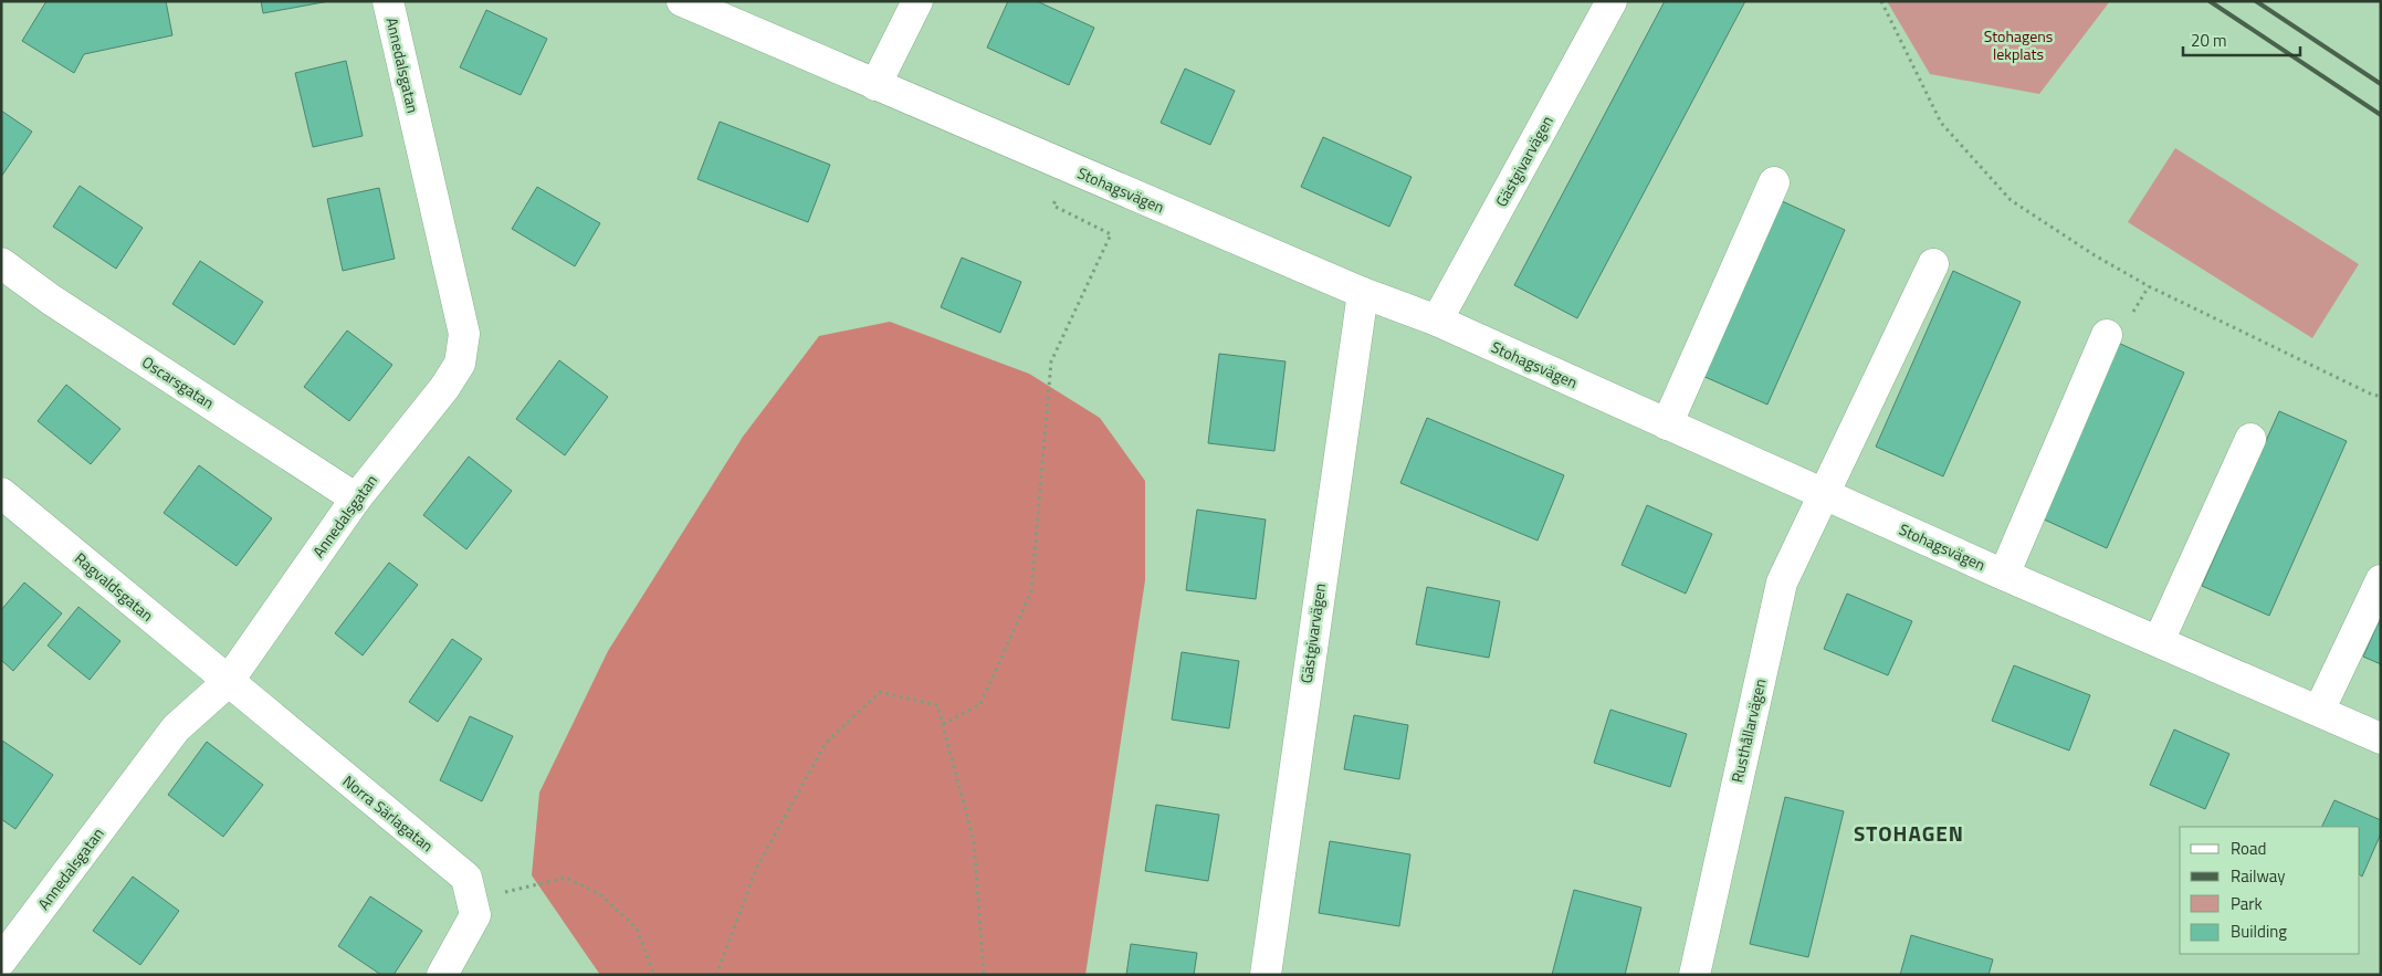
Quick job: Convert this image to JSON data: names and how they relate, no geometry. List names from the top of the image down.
{
  "streets": {
    "street": [
      "Annedalsgatan",
      "Gästgivarvägen",
      "Stohagsvägen",
      "Oscarsgatan",
      "Ragvaldsgatan",
      "Rusthållarvägen",
      "Norra Särlagatan"
    ]
  },
  "crossings": [
    ["Annedalsgatan", "Oscarsgatan"],
    ["Annedalsgatan", "Ragvaldsgatan"],
    ["Annedalsgatan", "Norra Särlagatan"],
    ["Gästgivarvägen", "Stohagsvägen"],
    ["Stohagsvägen", "Rusthållarvägen"],
    ["Ragvaldsgatan", "Norra Särlagatan"]
  ],
  "districts": ["STOHAGEN"],
  "parks": ["Stohagens lekplats"],
  "legend": [
    "Road",
    "Railway",
    "Park",
    "Building"
  ],
  "scale_bar": "20 m"
}
